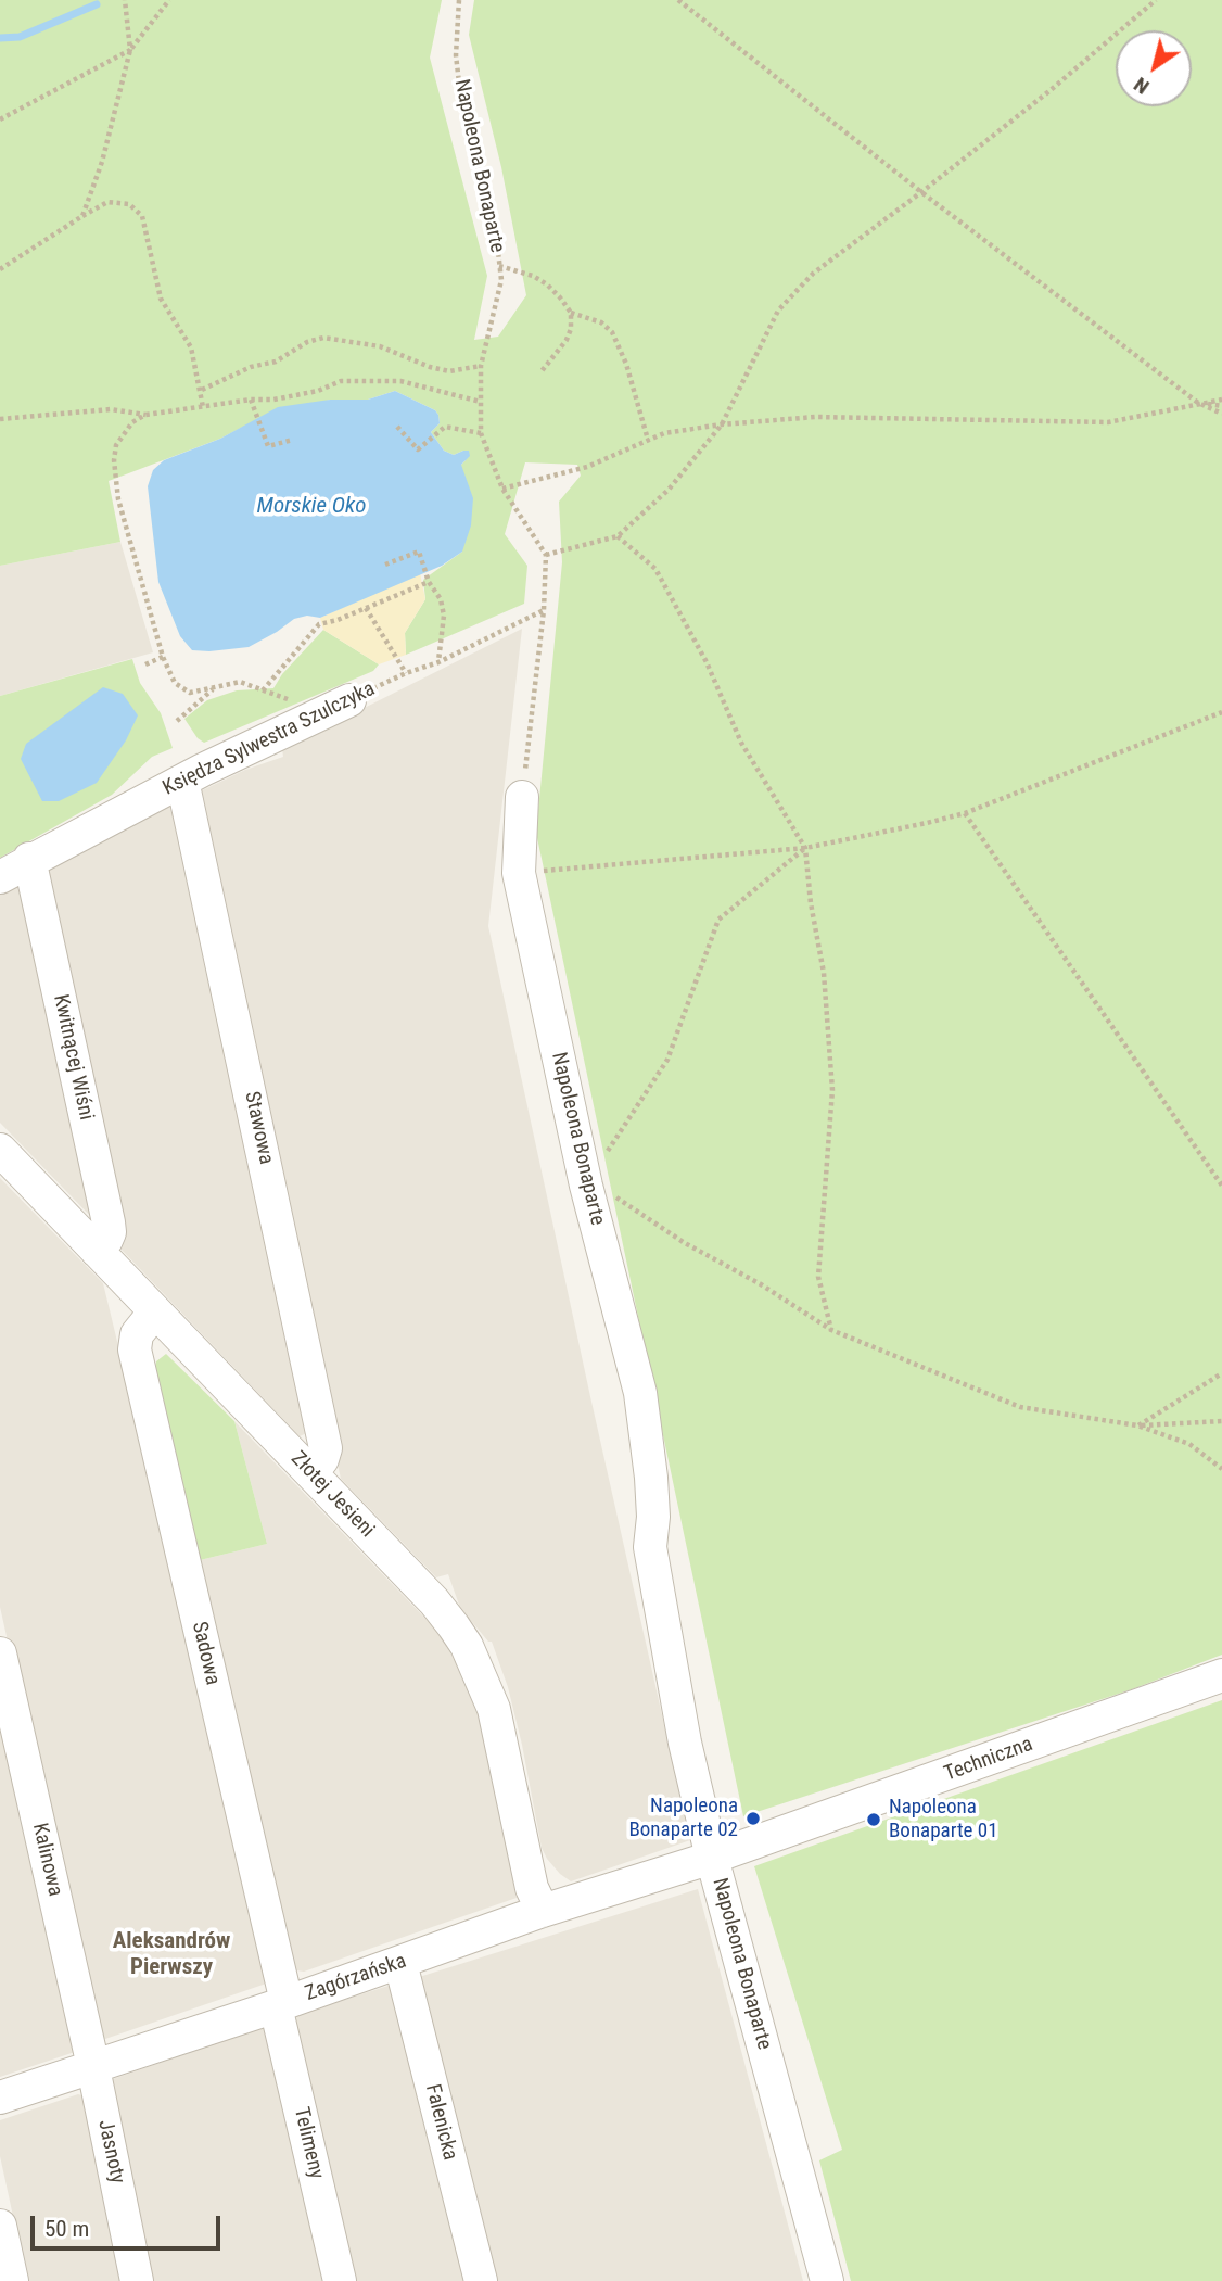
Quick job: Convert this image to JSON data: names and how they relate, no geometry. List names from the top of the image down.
{
  "streets": {
    "street": [
      "Napoleona Bonaparte",
      "Księdza Sylwestra Szulczyka",
      "Kwitnącej Wiśni",
      "Stawowa",
      "Złotej Jesieni",
      "Sadowa",
      "Techniczna",
      "Kalinowa",
      "Zagórzańska",
      "Falenicka",
      "Telimeny",
      "Jasnoty"
    ]
  },
  "crossings": [
    ["Napoleona Bonaparte", "Techniczna"],
    ["Napoleona Bonaparte", "Zagórzańska"],
    ["Księdza Sylwestra Szulczyka", "Kwitnącej Wiśni"],
    ["Księdza Sylwestra Szulczyka", "Stawowa"],
    ["Kwitnącej Wiśni", "Złotej Jesieni"],
    ["Stawowa", "Złotej Jesieni"],
    ["Złotej Jesieni", "Sadowa"],
    ["Złotej Jesieni", "Zagórzańska"],
    ["Sadowa", "Zagórzańska"],
    ["Sadowa", "Telimeny"],
    ["Techniczna", "Zagórzańska"],
    ["Kalinowa", "Zagórzańska"],
    ["Kalinowa", "Jasnoty"],
    ["Zagórzańska", "Falenicka"],
    ["Zagórzańska", "Telimeny"],
    ["Zagórzańska", "Jasnoty"]
  ],
  "districts": ["Aleksandrów Pierwszy"],
  "water": ["Morskie Oko"],
  "places": ["Napoleona Bonaparte 02", "Napoleona Bonaparte 01"],
  "scale_bar": "50 m",
  "north": "bottom left"
}
